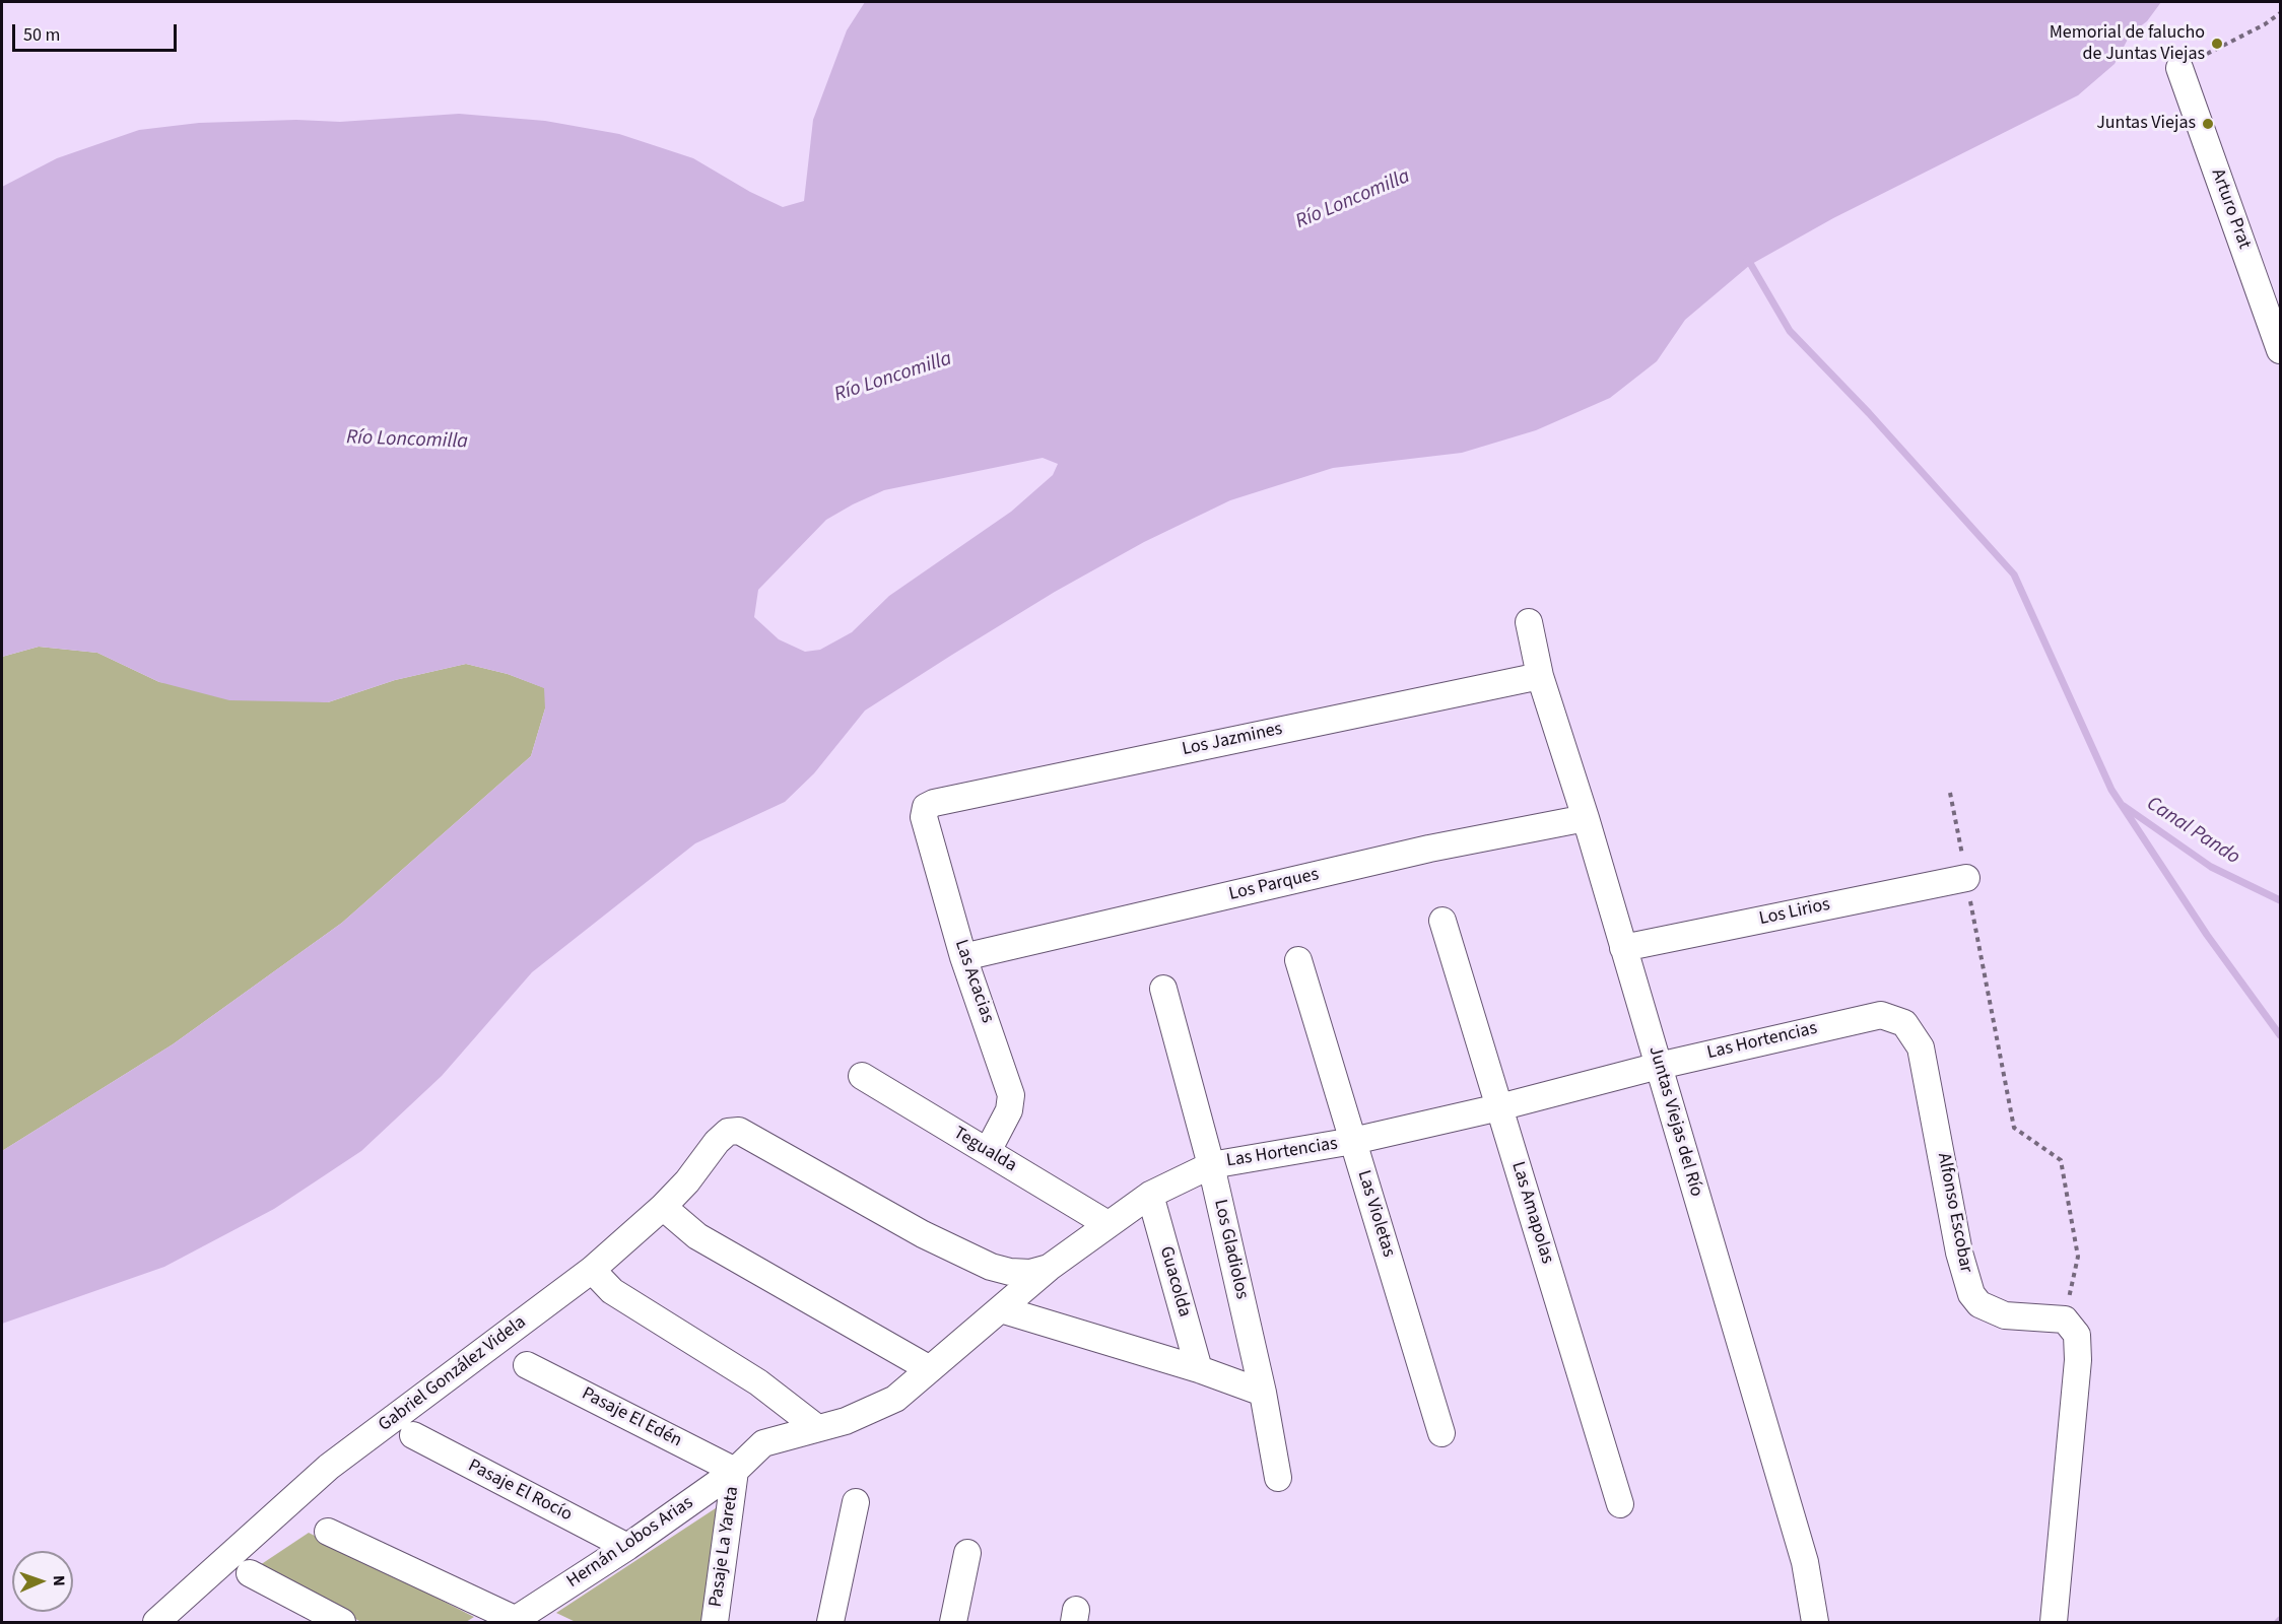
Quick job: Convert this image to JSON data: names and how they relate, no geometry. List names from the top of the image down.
{
  "streets": {
    "street": [
      "Arturo Prat",
      "Los Jazmines",
      "Los Parques",
      "Los Lirios",
      "Las Acacias",
      "Las Hortencias",
      "Juntas Viejas del Río",
      "Tegualda",
      "Las Amapolas",
      "Alfonso Escobar",
      "Las Violetas",
      "Los Gladiolos",
      "Guacolda",
      "Gabriel González Videla",
      "Pasaje El Edén",
      "Pasaje El Rocío",
      "Hernán Lobos Arias",
      "Pasaje La Yareta"
    ]
  },
  "crossings": [
    ["Los Jazmines", "Las Acacias"],
    ["Los Jazmines", "Juntas Viejas del Río"],
    ["Los Parques", "Las Acacias"],
    ["Los Parques", "Juntas Viejas del Río"],
    ["Los Lirios", "Juntas Viejas del Río"],
    ["Las Acacias", "Tegualda"],
    ["Las Hortencias", "Juntas Viejas del Río"],
    ["Las Hortencias", "Tegualda"],
    ["Las Hortencias", "Las Amapolas"],
    ["Las Hortencias", "Alfonso Escobar"],
    ["Las Hortencias", "Las Violetas"],
    ["Las Hortencias", "Los Gladiolos"],
    ["Las Hortencias", "Guacolda"],
    ["Las Hortencias", "Gabriel González Videla"],
    ["Las Hortencias", "Hernán Lobos Arias"],
    ["Pasaje El Edén", "Hernán Lobos Arias"],
    ["Pasaje El Edén", "Pasaje La Yareta"],
    ["Pasaje El Rocío", "Hernán Lobos Arias"],
    ["Hernán Lobos Arias", "Pasaje La Yareta"]
  ],
  "water": ["Río Loncomilla", "Canal Pando"],
  "places": ["Memorial de falucho de Juntas Viejas", "Juntas Viejas"],
  "scale_bar": "50 m",
  "north": "right"
}
